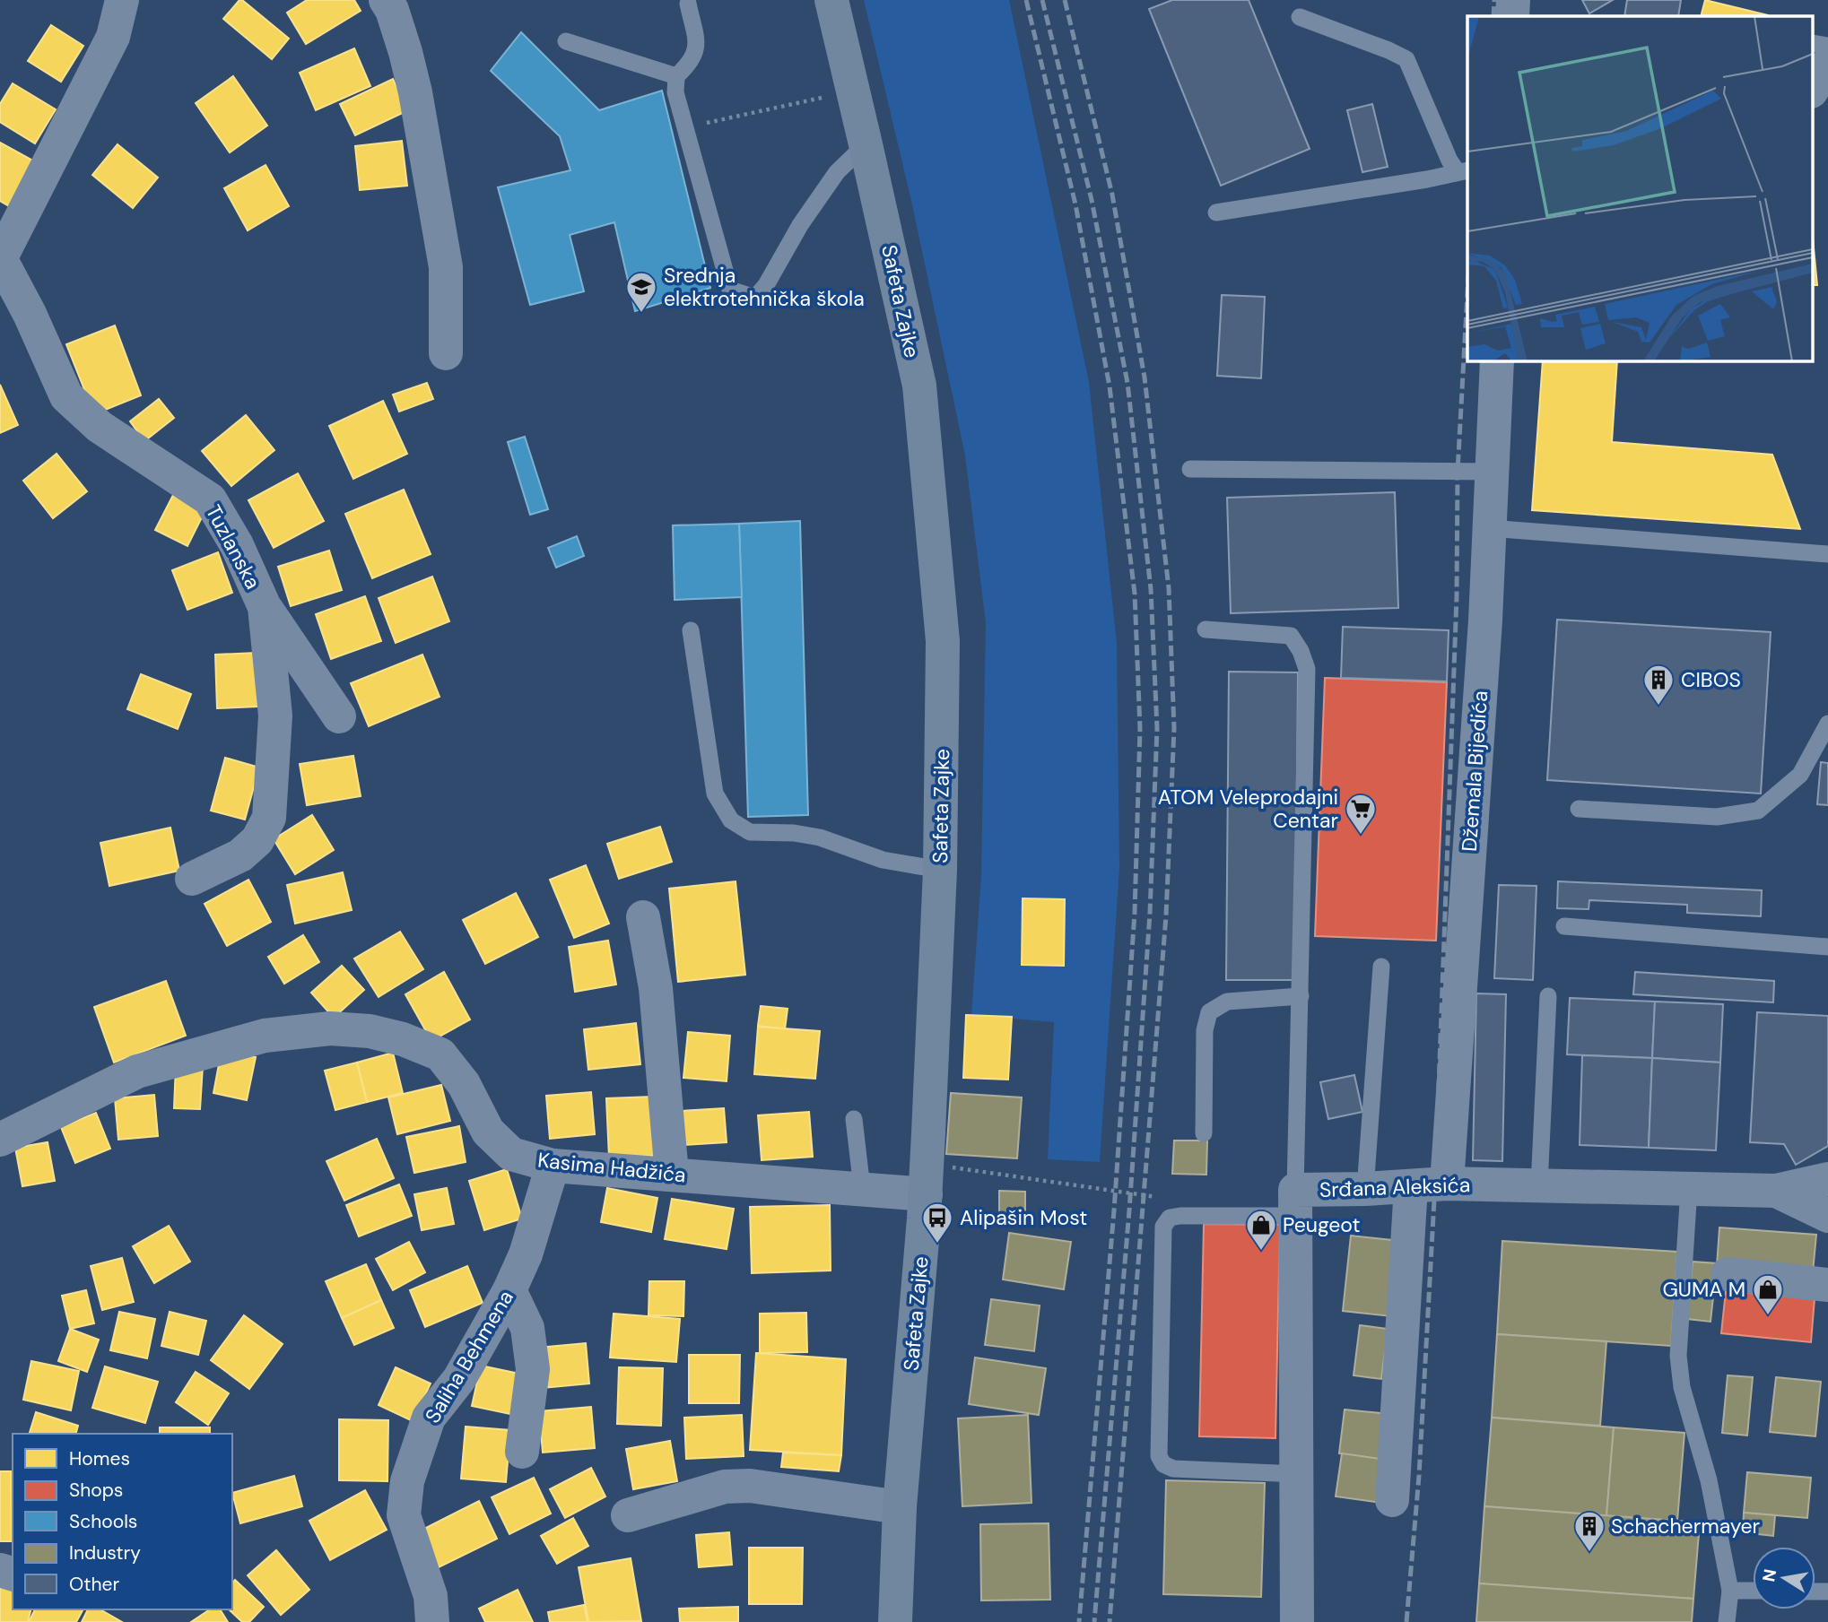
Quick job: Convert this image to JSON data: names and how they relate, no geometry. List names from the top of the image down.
{
  "streets": {
    "main road": ["Safeta Zajke"],
    "street": [
      "Tuzlanska",
      "Džemala Bijedića",
      "Kasima Hadžića",
      "Srđana Aleksića",
      "Saliha Behmena"
    ]
  },
  "crossings": [
    ["Safeta Zajke", "Kasima Hadžića"],
    ["Džemala Bijedića", "Srđana Aleksića"],
    ["Kasima Hadžića", "Saliha Behmena"]
  ],
  "places": {
    "school or university": ["Srednja elektrotehnička škola"],
    "building": ["CIBOS", "Schachermayer"],
    "supermarket": ["ATOM Veleprodajni Centar"],
    "bus stop": ["Alipašin Most"],
    "shop": ["Peugeot", "GUMA M"]
  },
  "legend": [
    "Homes",
    "Shops",
    "Schools",
    "Industry",
    "Other"
  ],
  "north": "left"
}
